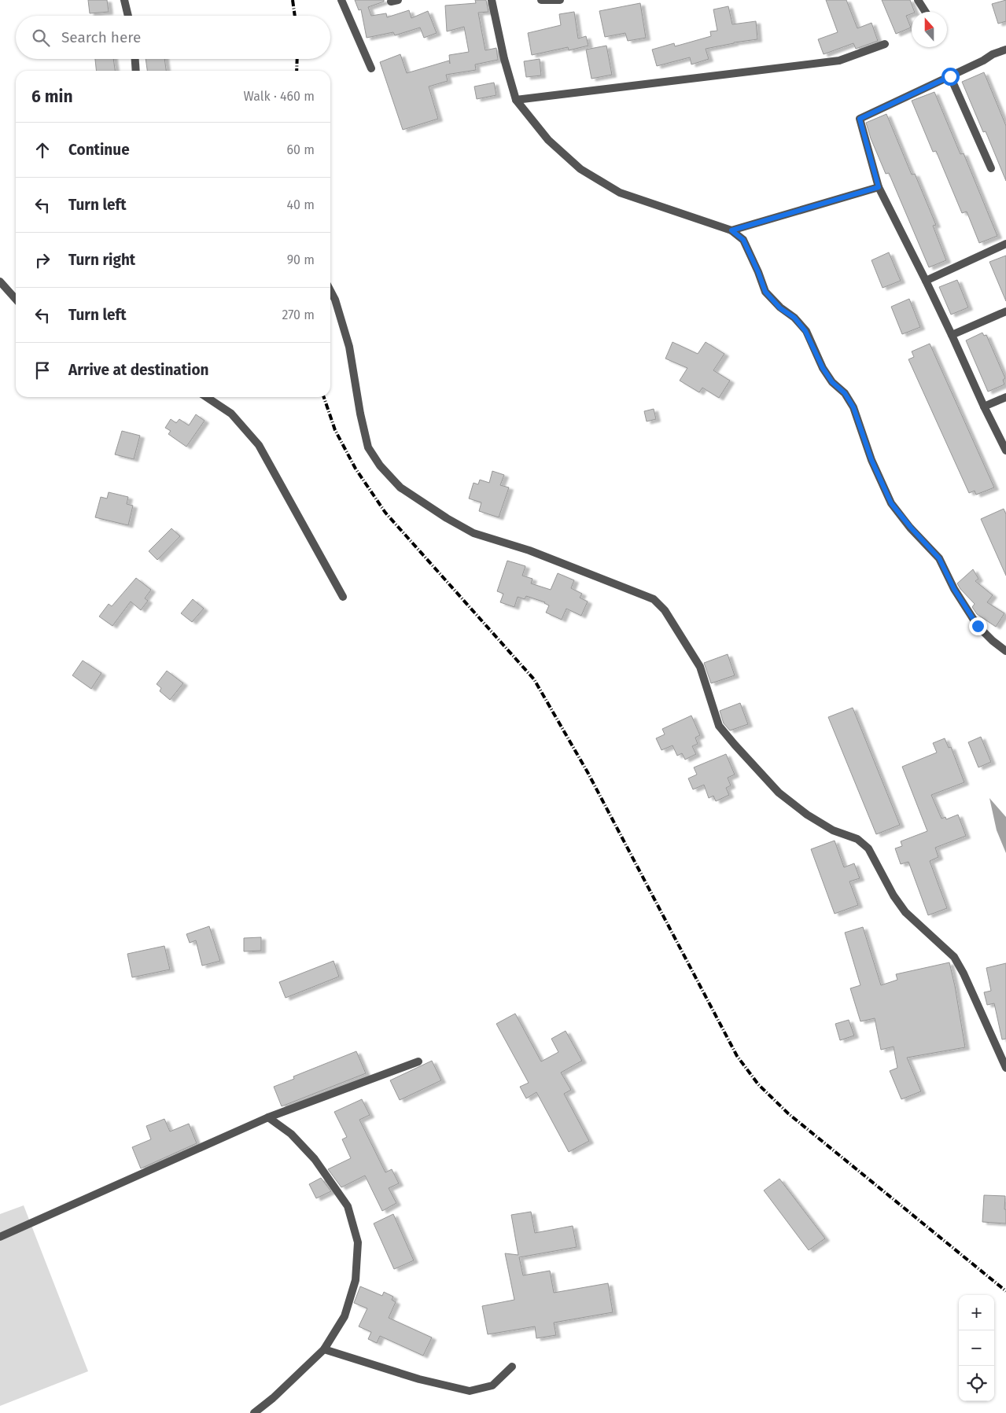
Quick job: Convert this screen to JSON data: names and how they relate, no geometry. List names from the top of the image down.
{
  "north": "top",
  "page": {
    "search": "Search here",
    "heading": ["6 min", "Walk · 460 m"],
    "list": [
      ["Continue", "60 m"],
      ["Turn left", "40 m"],
      ["Turn right", "90 m"],
      ["Turn left", "270 m"],
      "Arrive at destination"
    ],
    "map_buttons": ["+", "−"]
  }
}
